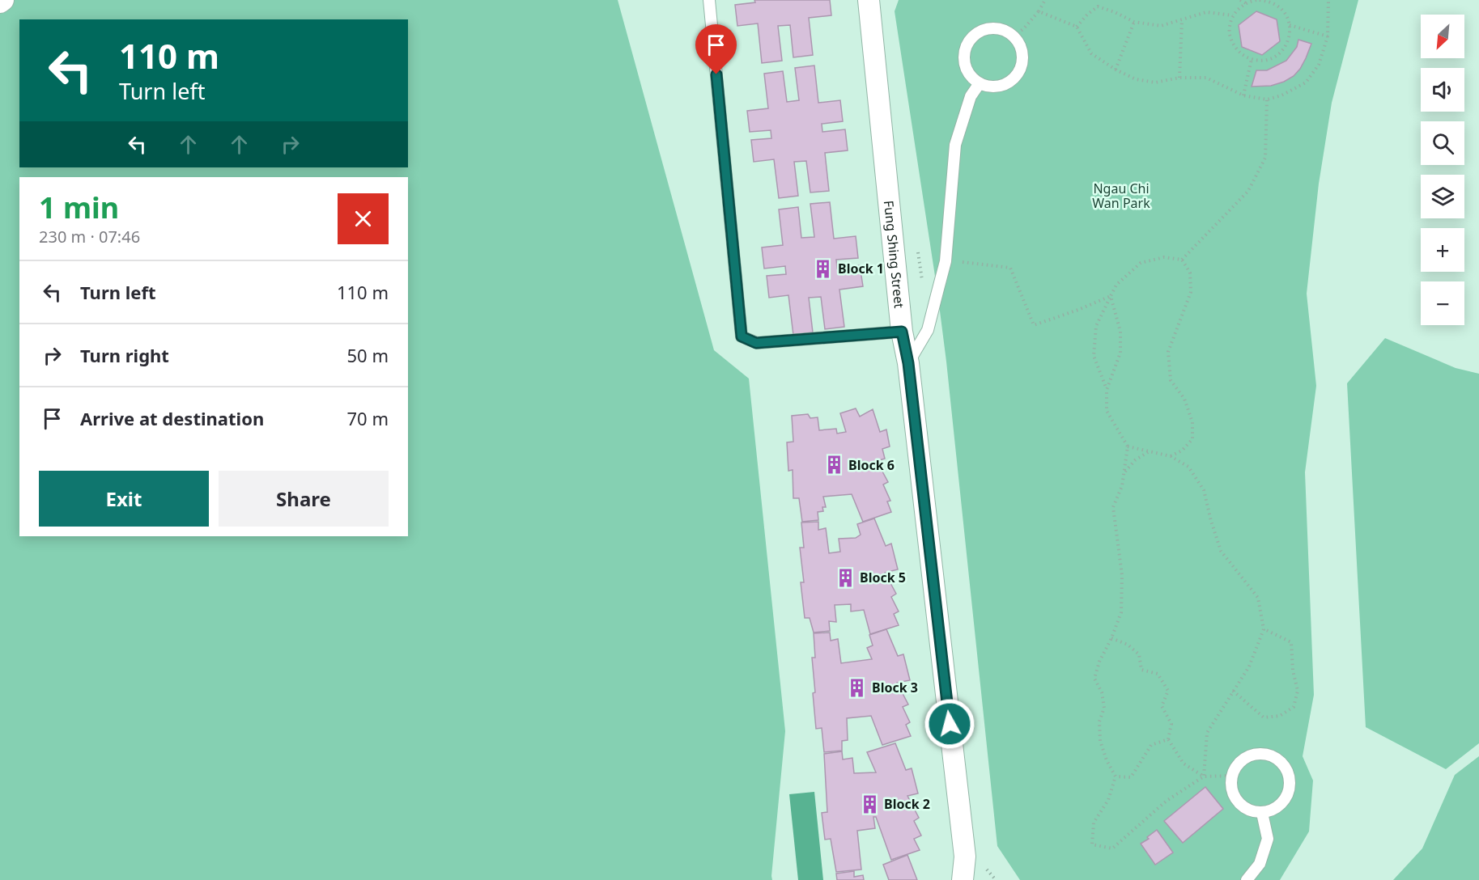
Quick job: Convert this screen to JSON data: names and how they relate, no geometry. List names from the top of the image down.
{
  "streets": {
    "street": ["Fung Shing Street"]
  },
  "parks": ["Ngau Chi Wan Park"],
  "places": {
    "building": [
      "Block 1",
      "Block 6",
      "Block 5",
      "Block 3",
      "Block 2"
    ]
  },
  "north": "bottom left",
  "page": {
    "map_buttons": ["+", "−"],
    "turn": ["110 m", "Turn left"],
    "heading": ["1 min", "230 m · 07:46"],
    "list": [
      {
        "name": "Turn left",
        "value": "110 m"
      },
      {
        "name": "Turn right",
        "value": "50 m"
      },
      {
        "name": "Arrive at destination",
        "value": "70 m"
      }
    ],
    "buttons": ["Exit", "Share"]
  }
}
